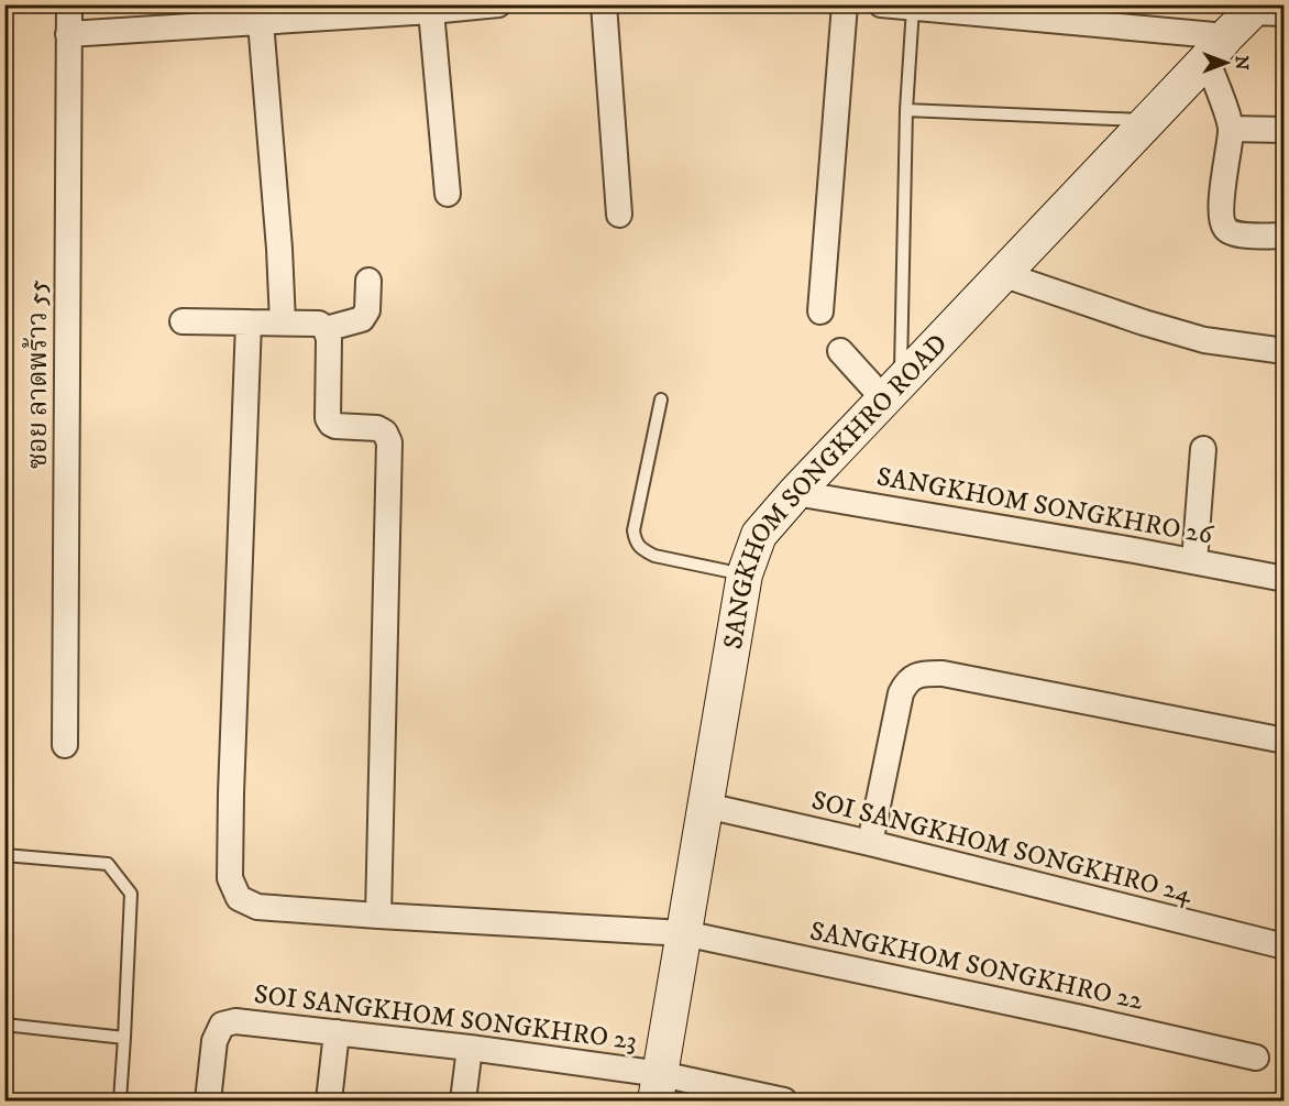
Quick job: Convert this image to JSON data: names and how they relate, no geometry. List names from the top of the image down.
{
  "streets": {
    "main road": ["SANGKHOM SONGKHRO ROAD"],
    "street": [
      "ซอย ลาดพร้าว 55",
      "SANGKHOM SONGKHRO 26",
      "SOI SANGKHOM SONGKHRO 24",
      "SANGKHOM SONGKHRO 22",
      "SOI SANGKHOM SONGKHRO 23"
    ]
  },
  "crossings": [
    ["SANGKHOM SONGKHRO ROAD", "SANGKHOM SONGKHRO 26"],
    ["SANGKHOM SONGKHRO ROAD", "SOI SANGKHOM SONGKHRO 24"],
    ["SANGKHOM SONGKHRO ROAD", "SANGKHOM SONGKHRO 22"],
    ["SANGKHOM SONGKHRO ROAD", "SOI SANGKHOM SONGKHRO 23"]
  ],
  "north": "right"
}
